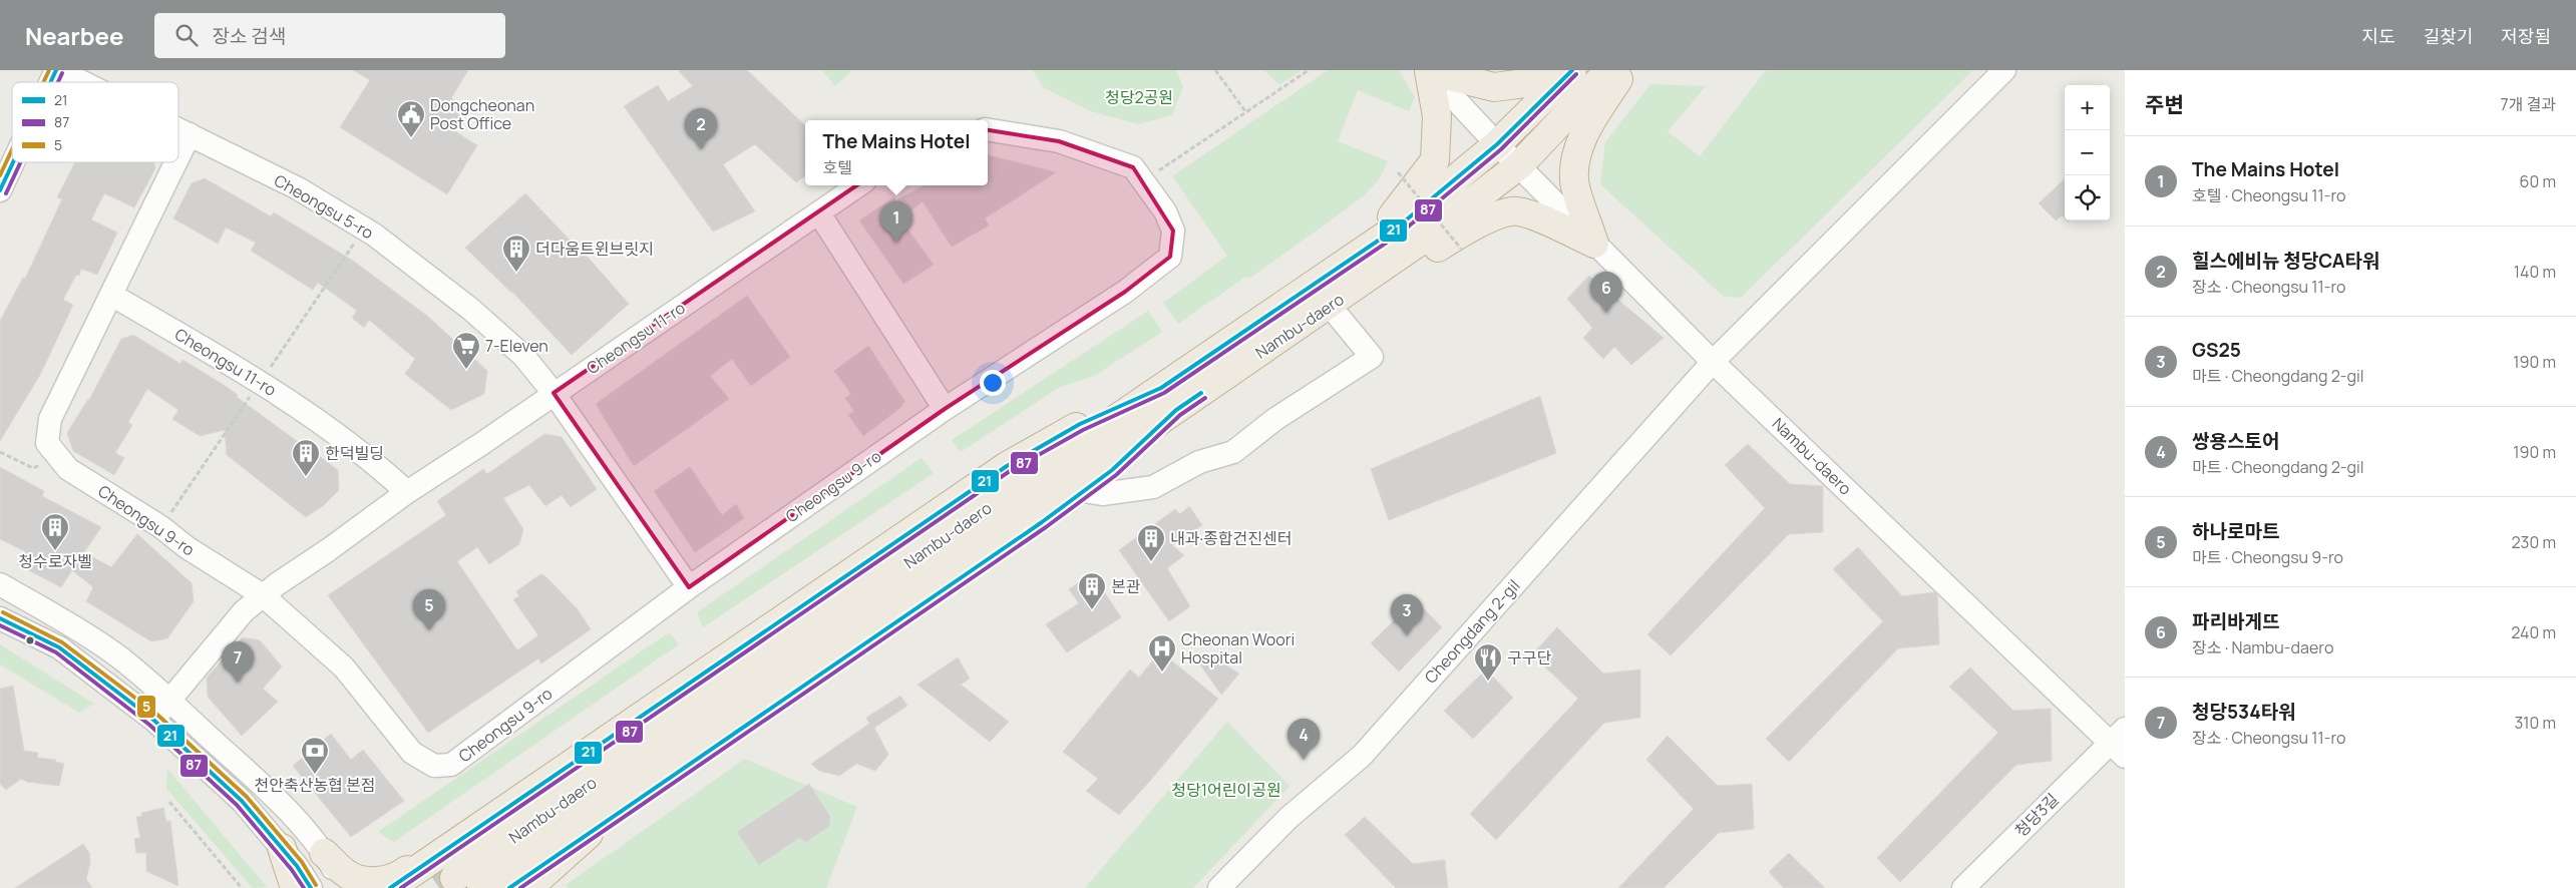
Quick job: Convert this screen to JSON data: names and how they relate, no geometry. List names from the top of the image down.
{
  "streets": {
    "highway": ["Nambu-daero"],
    "street": [
      "Cheongsu 5-ro",
      "Cheongsu 11-ro",
      "Cheongsu 9-ro",
      "Cheongdang 2-gil",
      "청당3길"
    ]
  },
  "crossings": [
    ["Cheongsu 5-ro", "Cheongsu 11-ro"],
    ["Cheongsu 5-ro", "Cheongsu 9-ro"],
    ["Nambu-daero", "Cheongdang 2-gil"],
    ["Nambu-daero", "청당3길"],
    ["Cheongsu 11-ro", "Cheongsu 9-ro"]
  ],
  "parks": ["청당2공원", "청당1어린이공원"],
  "places": {
    "public building": ["Dongcheonan Post Office"],
    "building": [
      "더다움트윈브릿지",
      "한덕빌딩",
      "청수로자벨",
      "내과·종합건진센터",
      "본관"
    ],
    "supermarket": ["7-Eleven"],
    "hospital": ["Cheonan Woori Hospital"],
    "restaurant": ["구구단"],
    "bank": ["천안축산농협 본점"]
  },
  "lines": ["transit line 21", "transit line 5", "transit line 87"],
  "legend": ["21", "87", "5"],
  "page": {
    "header": "Nearbee",
    "search": "장소 검색",
    "nav": ["지도", "길찾기", "저장됨"],
    "heading": ["주변", "7개 결과"],
    "map_buttons": ["+", "−"],
    "pins": [
      "2",
      "1",
      "6",
      "5",
      "3",
      "7",
      "4"
    ],
    "popup": ["The Mains Hotel", "호텔"],
    "list": [
      {
        "mark": "1",
        "name": "The Mains Hotel",
        "note": "호텔 · Cheongsu 11-ro",
        "value": "60 m"
      },
      {
        "mark": "2",
        "name": "힐스에비뉴 청당CA타워",
        "note": "장소 · Cheongsu 11-ro",
        "value": "140 m"
      },
      {
        "mark": "3",
        "name": "GS25",
        "note": "마트 · Cheongdang 2-gil",
        "value": "190 m"
      },
      {
        "mark": "4",
        "name": "쌍용스토어",
        "note": "마트 · Cheongdang 2-gil",
        "value": "190 m"
      },
      {
        "mark": "5",
        "name": "하나로마트",
        "note": "마트 · Cheongsu 9-ro",
        "value": "230 m"
      },
      {
        "mark": "6",
        "name": "파리바게뜨",
        "note": "장소 · Nambu-daero",
        "value": "240 m"
      },
      {
        "mark": "7",
        "name": "청당534타워",
        "note": "장소 · Cheongsu 11-ro",
        "value": "310 m"
      }
    ]
  }
}
